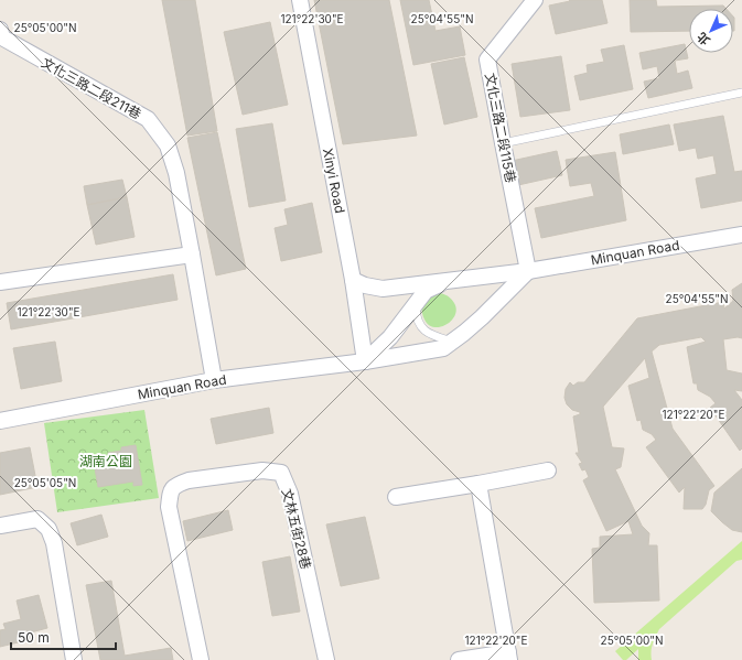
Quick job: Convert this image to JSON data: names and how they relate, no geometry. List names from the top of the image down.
{
  "streets": {
    "street": [
      "文化三路二段211巷",
      "文化三路二段115巷",
      "Xinyi Road",
      "Minquan Road",
      "文林五街28巷"
    ]
  },
  "crossings": [
    ["文化三路二段211巷", "Minquan Road"],
    ["文化三路二段115巷", "Minquan Road"],
    ["Xinyi Road", "Minquan Road"]
  ],
  "parks": ["湖南公園"],
  "scale_bar": "50 m",
  "north": "bottom left",
  "coordinates": [
    "121°22'30\"E",
    "25°04'55\"N",
    "25°05'00\"N",
    "121°22'20\"E",
    "25°05'05\"N"
  ]
}
